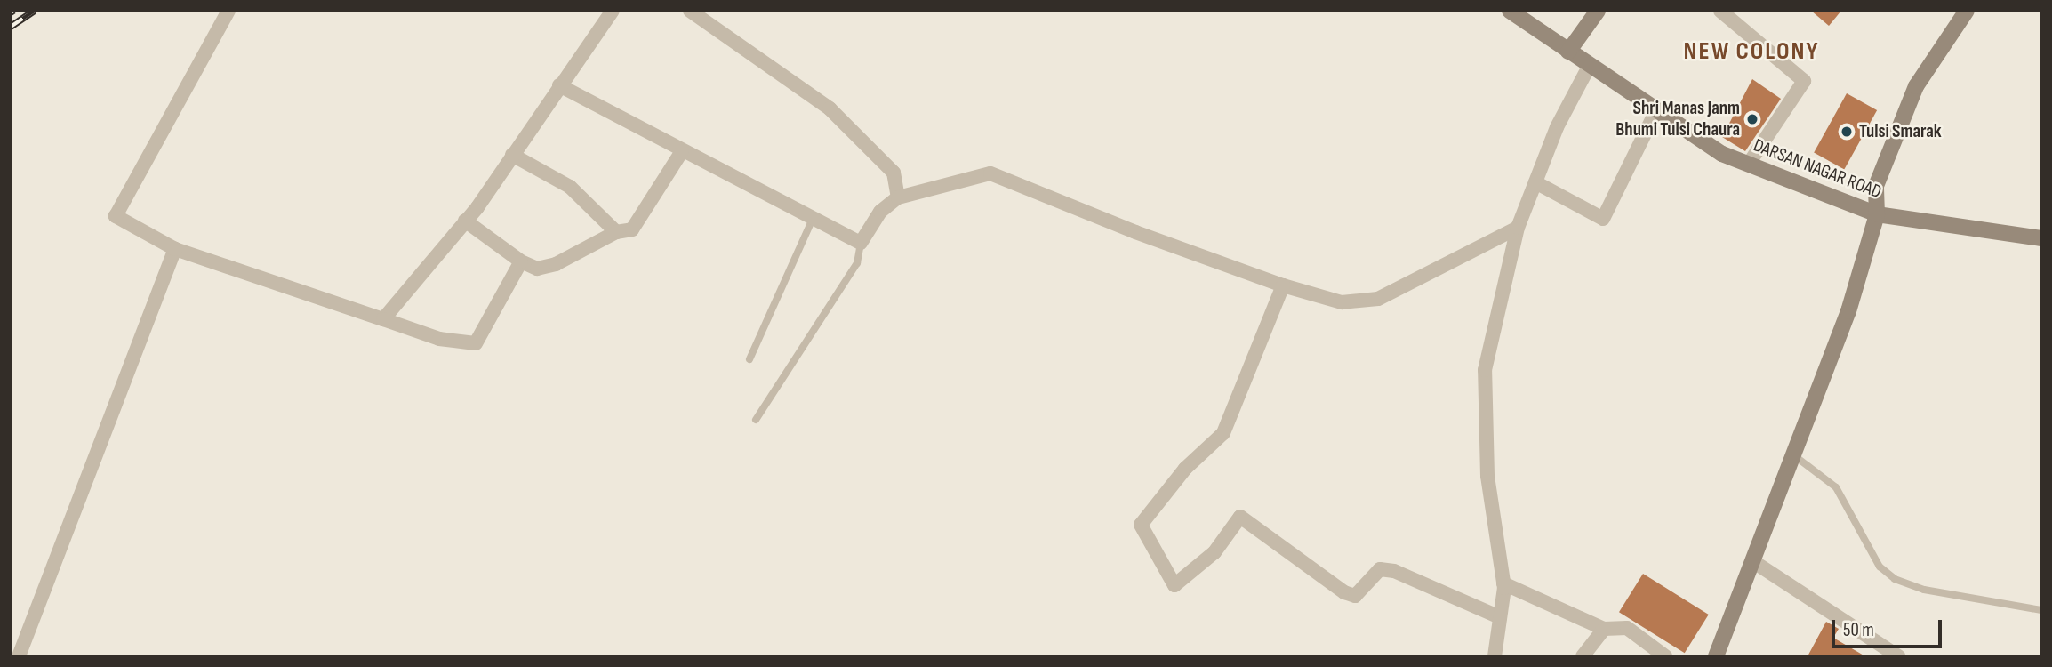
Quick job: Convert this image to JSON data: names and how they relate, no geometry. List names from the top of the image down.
{
  "streets": {
    "main road": ["DARSAN NAGAR ROAD"]
  },
  "districts": ["NEW COLONY"],
  "places": ["Shri Manas Janm Bhumi Tulsi Chaura", "Tulsi Smarak"],
  "scale_bar": "50 m"
}
